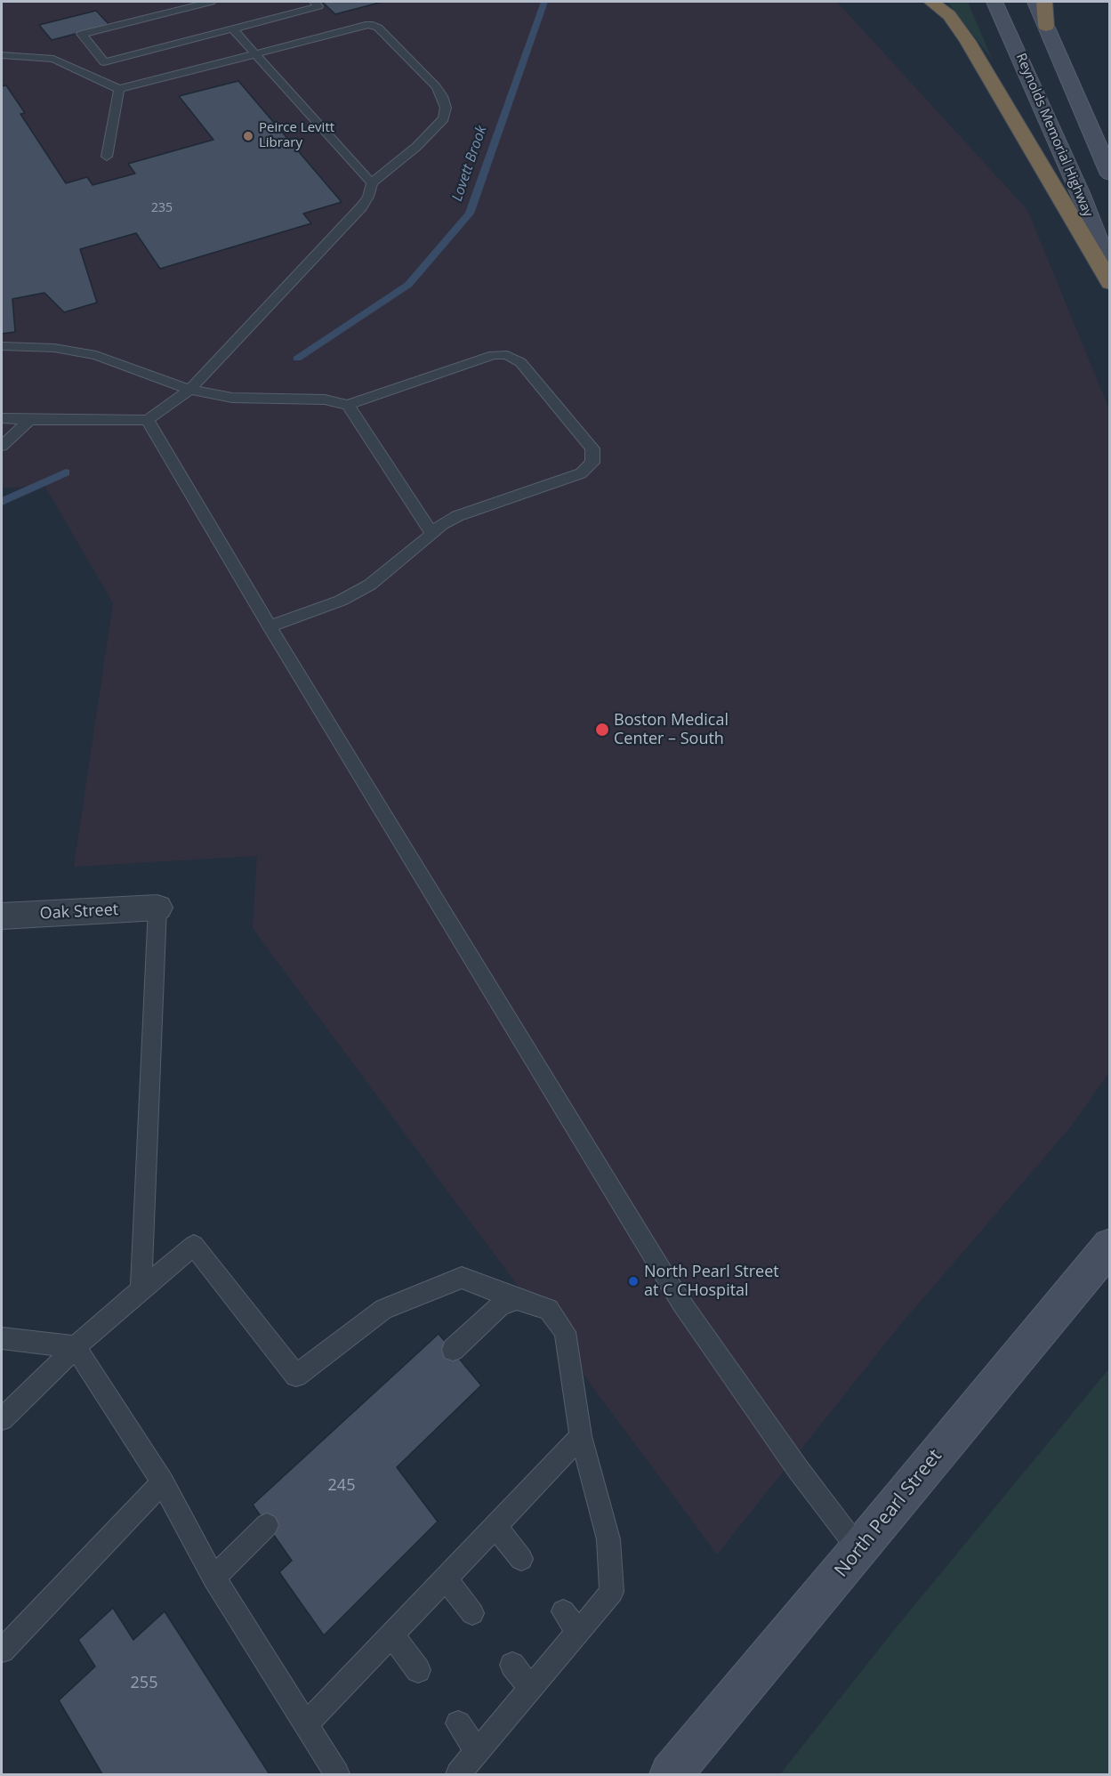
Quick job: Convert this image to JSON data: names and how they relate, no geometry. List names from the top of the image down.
{
  "streets": {
    "main road": ["Reynolds Memorial Highway", "North Pearl Street"],
    "street": ["Oak Street"]
  },
  "water": ["Lovett Brook"],
  "places": ["Peirce Levitt Library", "Boston Medical Center – South", "North Pearl Street at C CHospital"],
  "house_numbers": ["235", "245", "255"]
}
